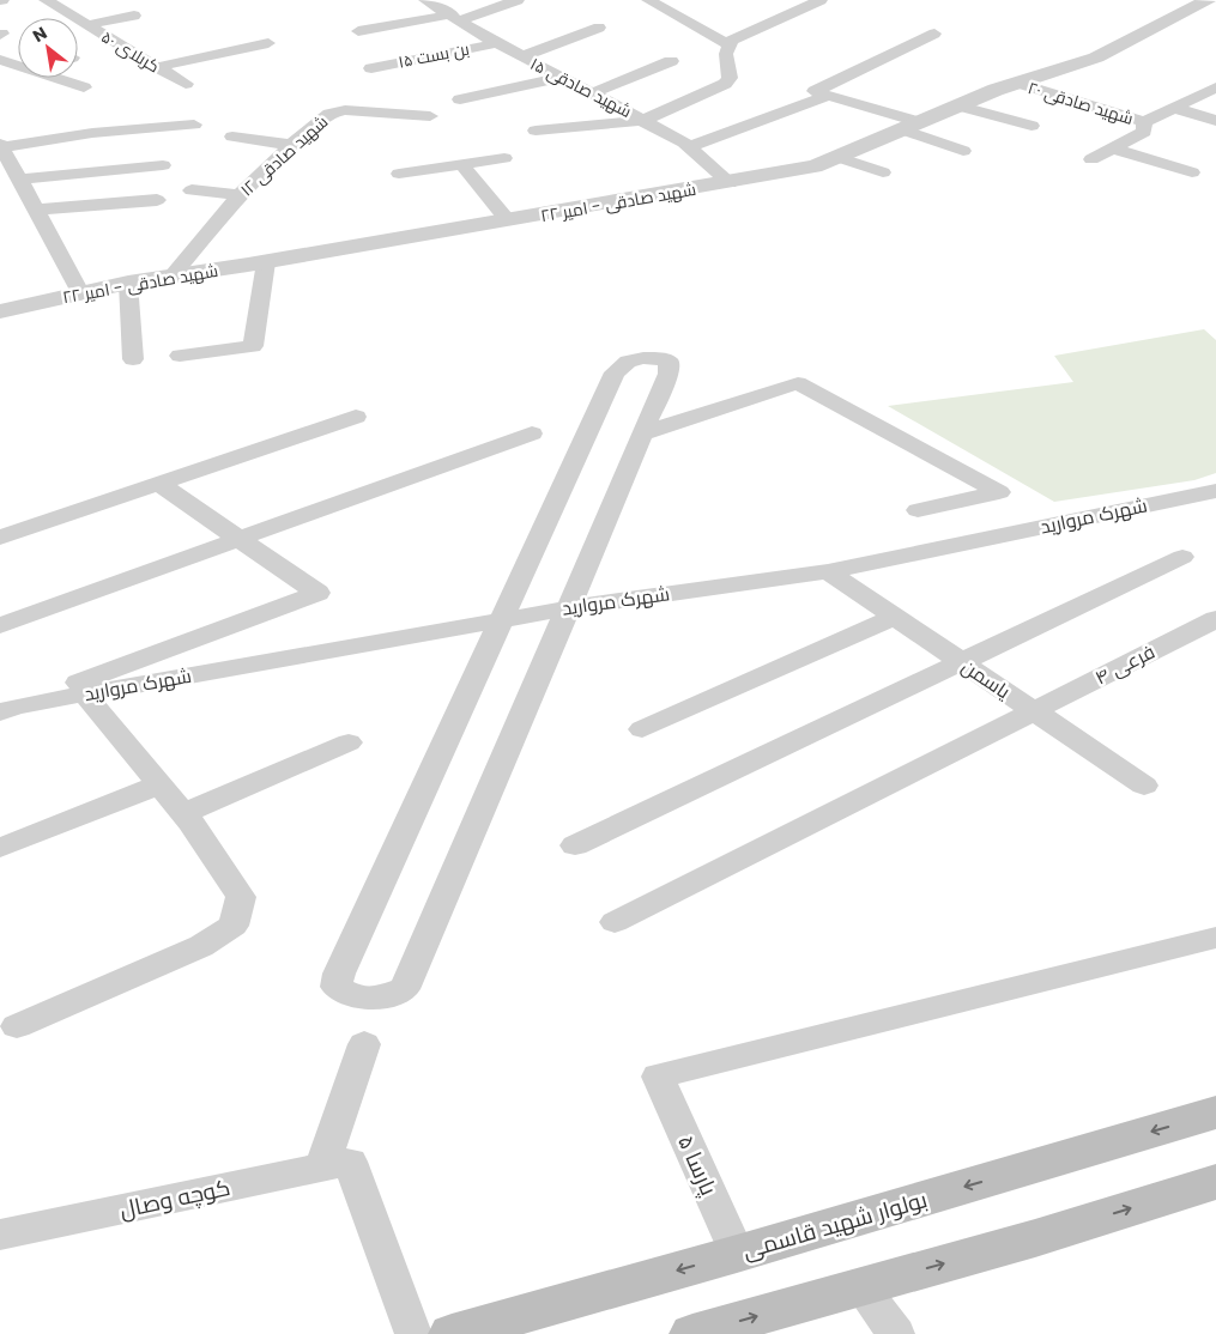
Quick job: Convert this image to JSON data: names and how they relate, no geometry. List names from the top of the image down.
{
  "streets": {
    "main road": ["بولوار شهید قاسمی"],
    "street": [
      "کربلای ۵۰",
      "بن بست ۱۵",
      "شهید صادقی ۱۵",
      "شهید صادقی ۲۰",
      "شهید صادقی ۱۲",
      "شهید صادقی - امیر ۲۲",
      "شهرک مروارید",
      "فرعی ۴",
      "یاسمن",
      "پارسا ۵",
      "کوچه وصال"
    ]
  },
  "crossings": [
    ["بن بست ۱۵", "شهید صادقی ۱۵"],
    ["شهید صادقی ۱۵", "شهید صادقی - امیر ۲۲"],
    ["شهید صادقی ۲۰", "شهید صادقی - امیر ۲۲"],
    ["شهید صادقی ۱۲", "شهید صادقی - امیر ۲۲"],
    ["شهرک مروارید", "یاسمن"],
    ["فرعی ۴", "یاسمن"],
    ["پارسا ۵", "بولوار شهید قاسمی"]
  ],
  "north": "top left"
}
